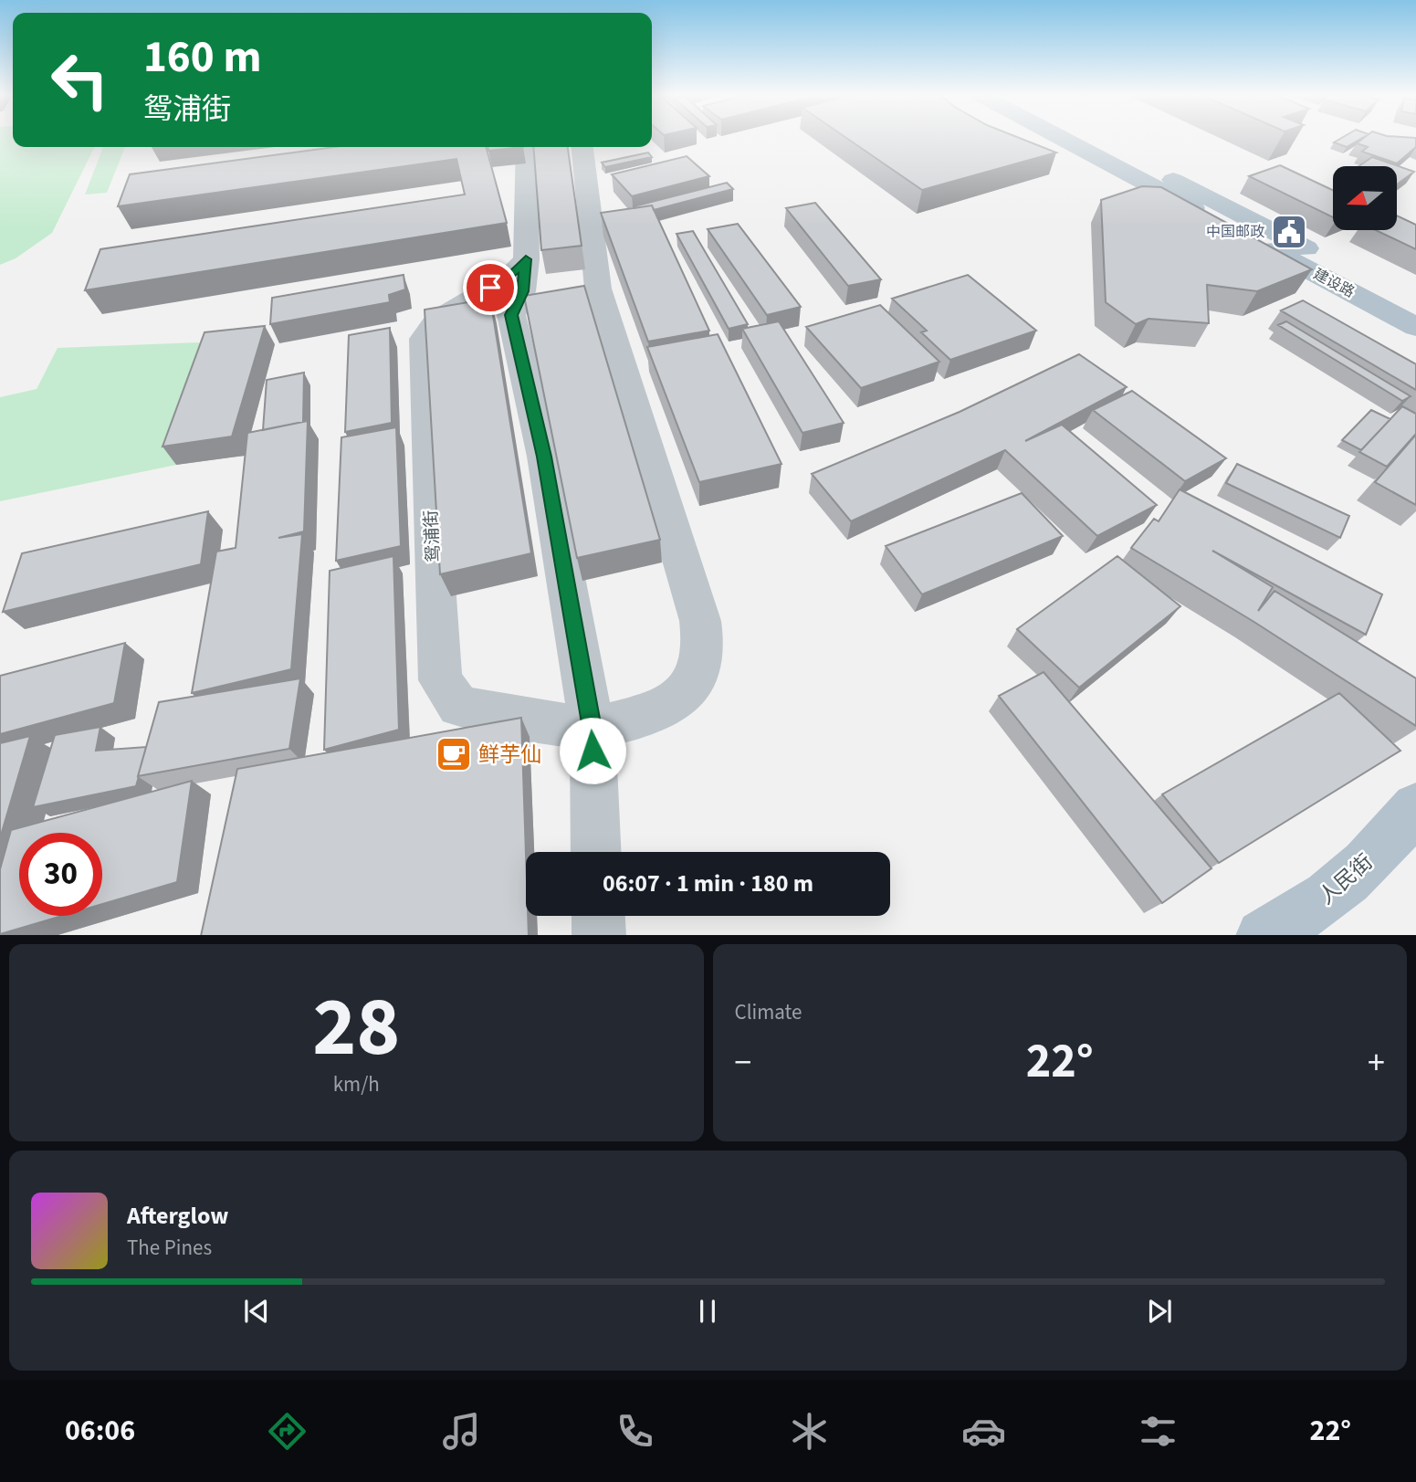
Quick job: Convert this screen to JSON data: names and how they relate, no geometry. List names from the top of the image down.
{
  "streets": {
    "main road": ["建设路", "人民街"],
    "street": ["鸳浦街"]
  },
  "places": {
    "public building": ["中国邮政"],
    "cafe": ["鲜芋仙"]
  },
  "north": "left",
  "page": {
    "turn": ["160 m", "鸳浦街"],
    "limit": "30",
    "trip": "06:07 · 1 min · 180 m",
    "tile": [
      ["28", "km/h"],
      "Climate"
    ],
    "heat": ["−", "22°", "+"],
    "song": ["Afterglow", "The Pines"],
    "tabs": ["06:06", "22°"]
  }
}
